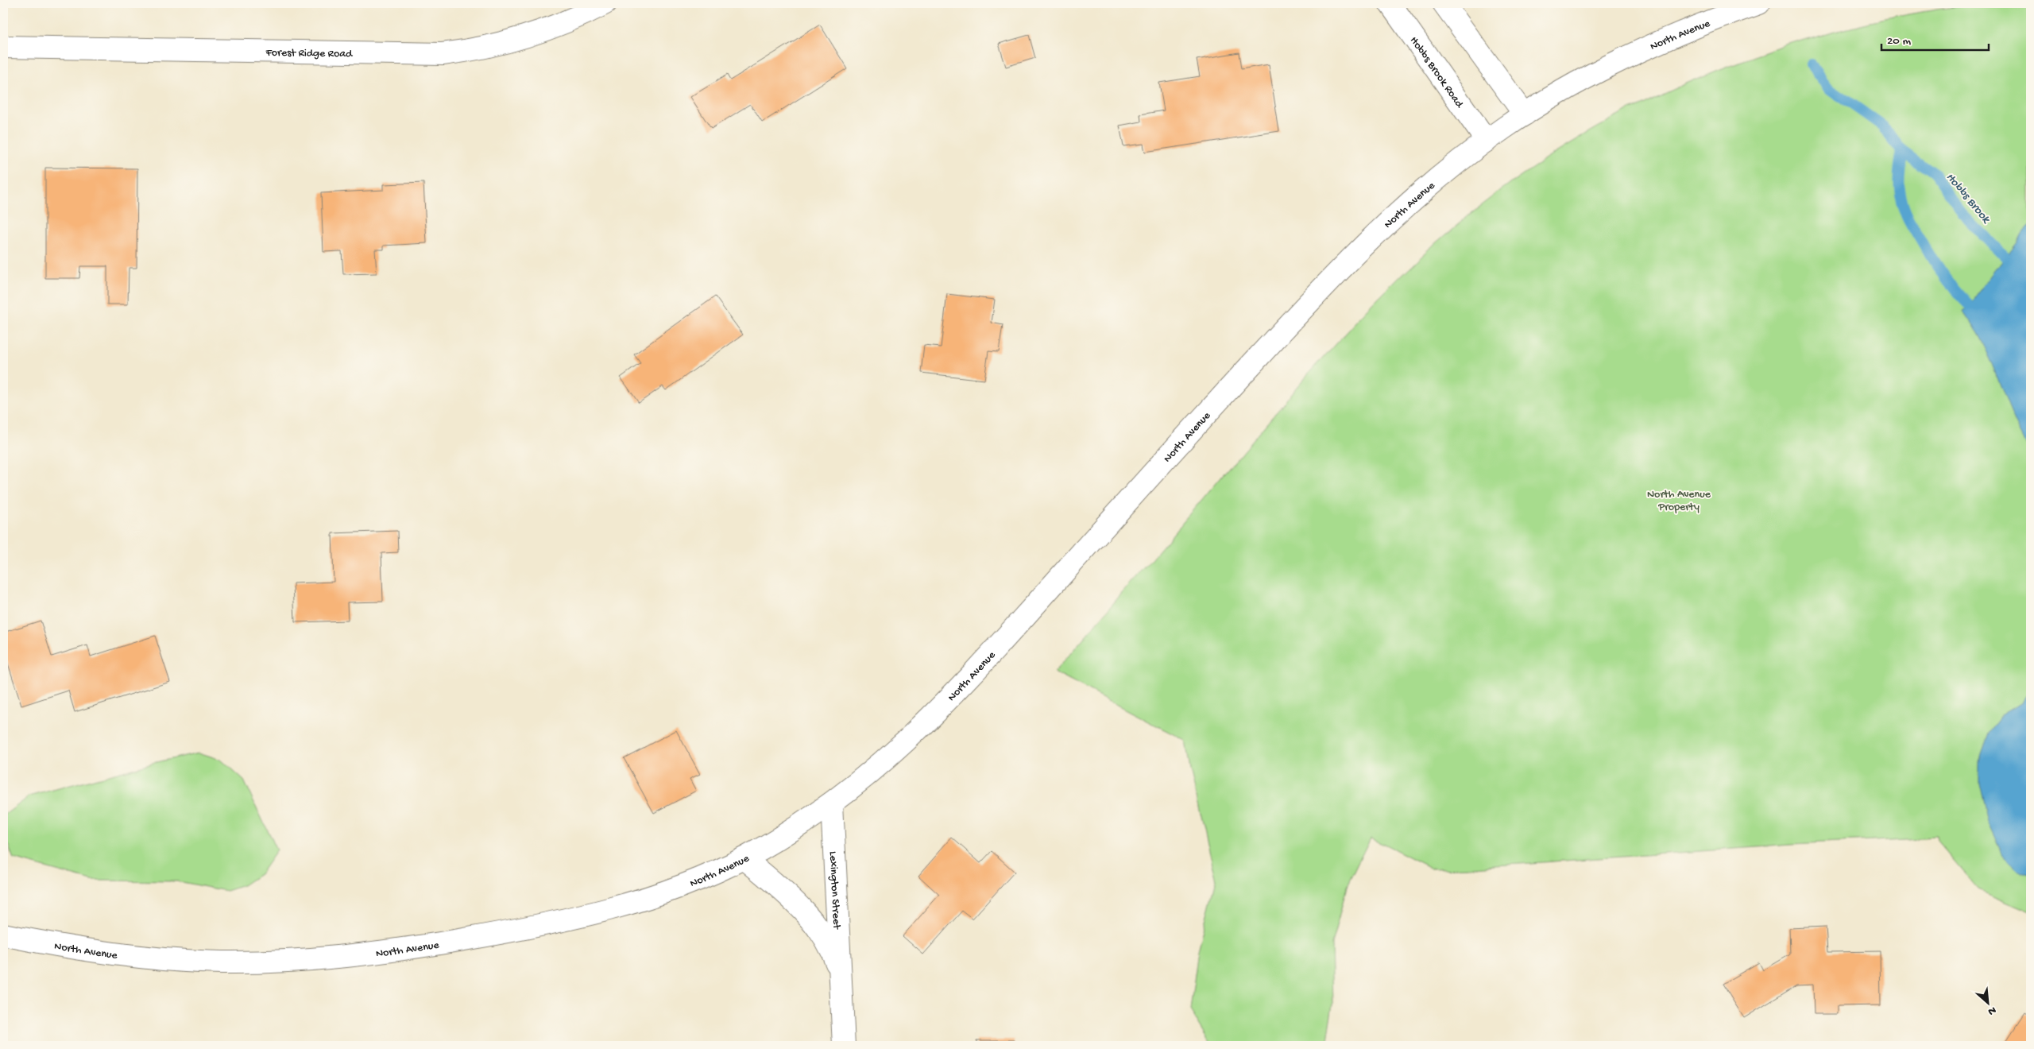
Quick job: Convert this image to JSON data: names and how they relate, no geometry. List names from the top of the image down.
{
  "streets": {
    "main road": [
      "North Avenue",
      "Forest Ridge Road",
      "Hobbs Brook Road",
      "Lexington Street"
    ]
  },
  "crossings": [
    ["North Avenue", "Hobbs Brook Road"],
    ["North Avenue", "Lexington Street"]
  ],
  "water": ["Hobbs Brook"],
  "parks": ["North Avenue Property"],
  "scale_bar": "20 m",
  "north": "bottom right"
}
